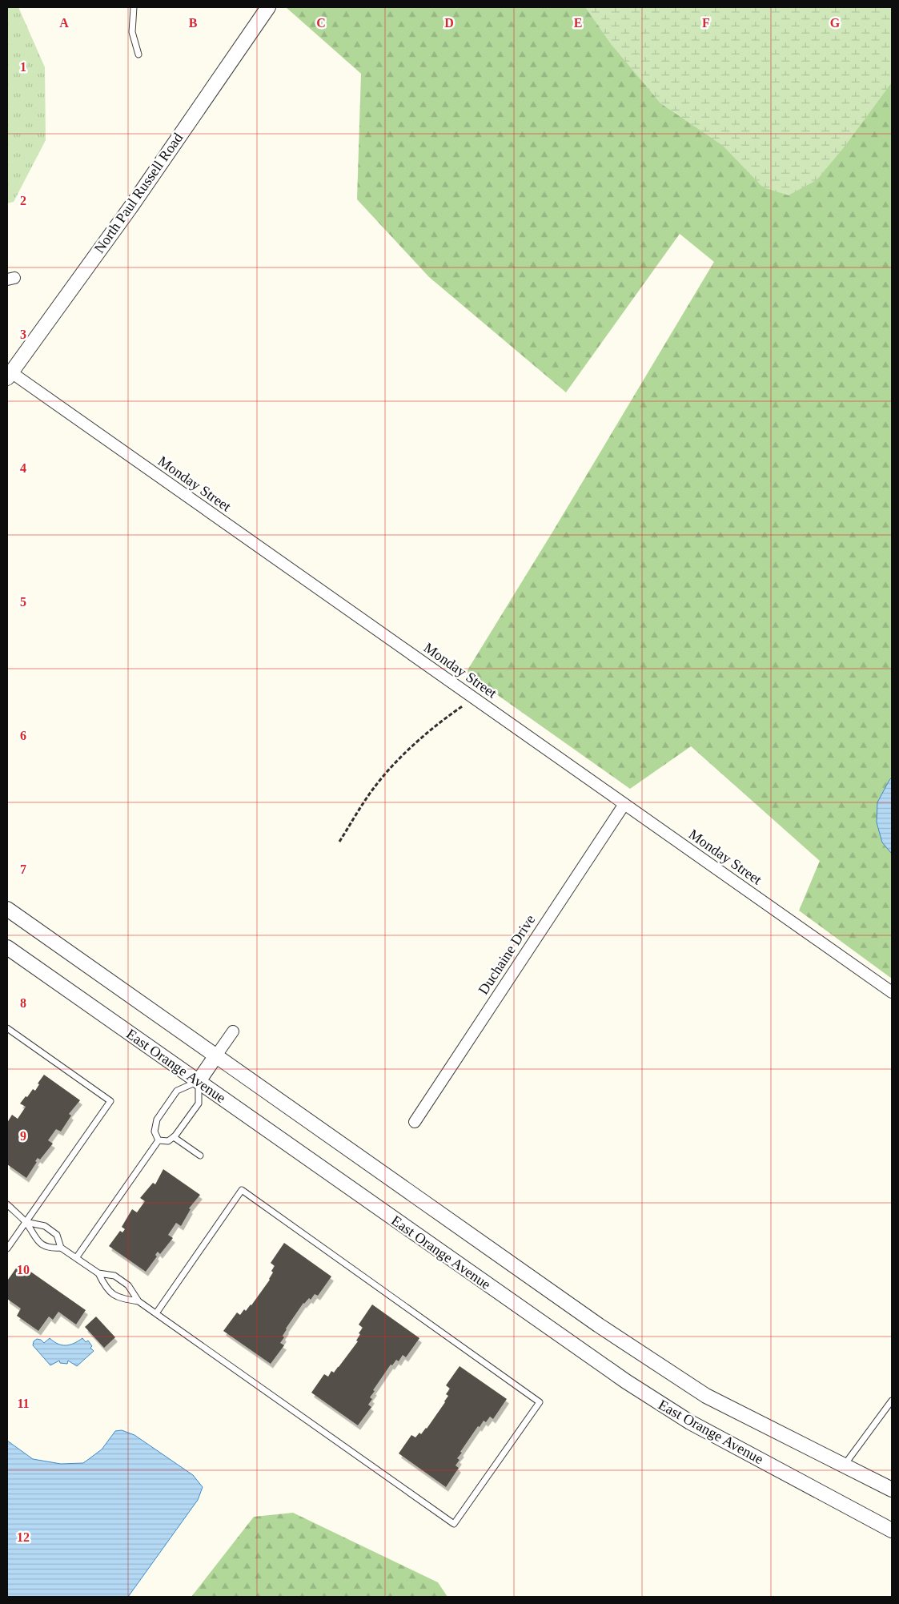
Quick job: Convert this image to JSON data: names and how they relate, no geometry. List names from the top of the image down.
{
  "streets": {
    "street": [
      "North Paul Russell Road",
      "Monday Street",
      "Duchaine Drive",
      "East Orange Avenue"
    ]
  },
  "crossings": [
    ["North Paul Russell Road", "Monday Street"],
    ["Monday Street", "Duchaine Drive"]
  ],
  "grid": {
    "columns": [
      "A",
      "B",
      "C",
      "D",
      "E",
      "F",
      "G"
    ],
    "rows": [
      "1",
      "2",
      "3",
      "4",
      "5",
      "6",
      "7",
      "8",
      "9",
      "10",
      "11",
      "12"
    ]
  }
}
